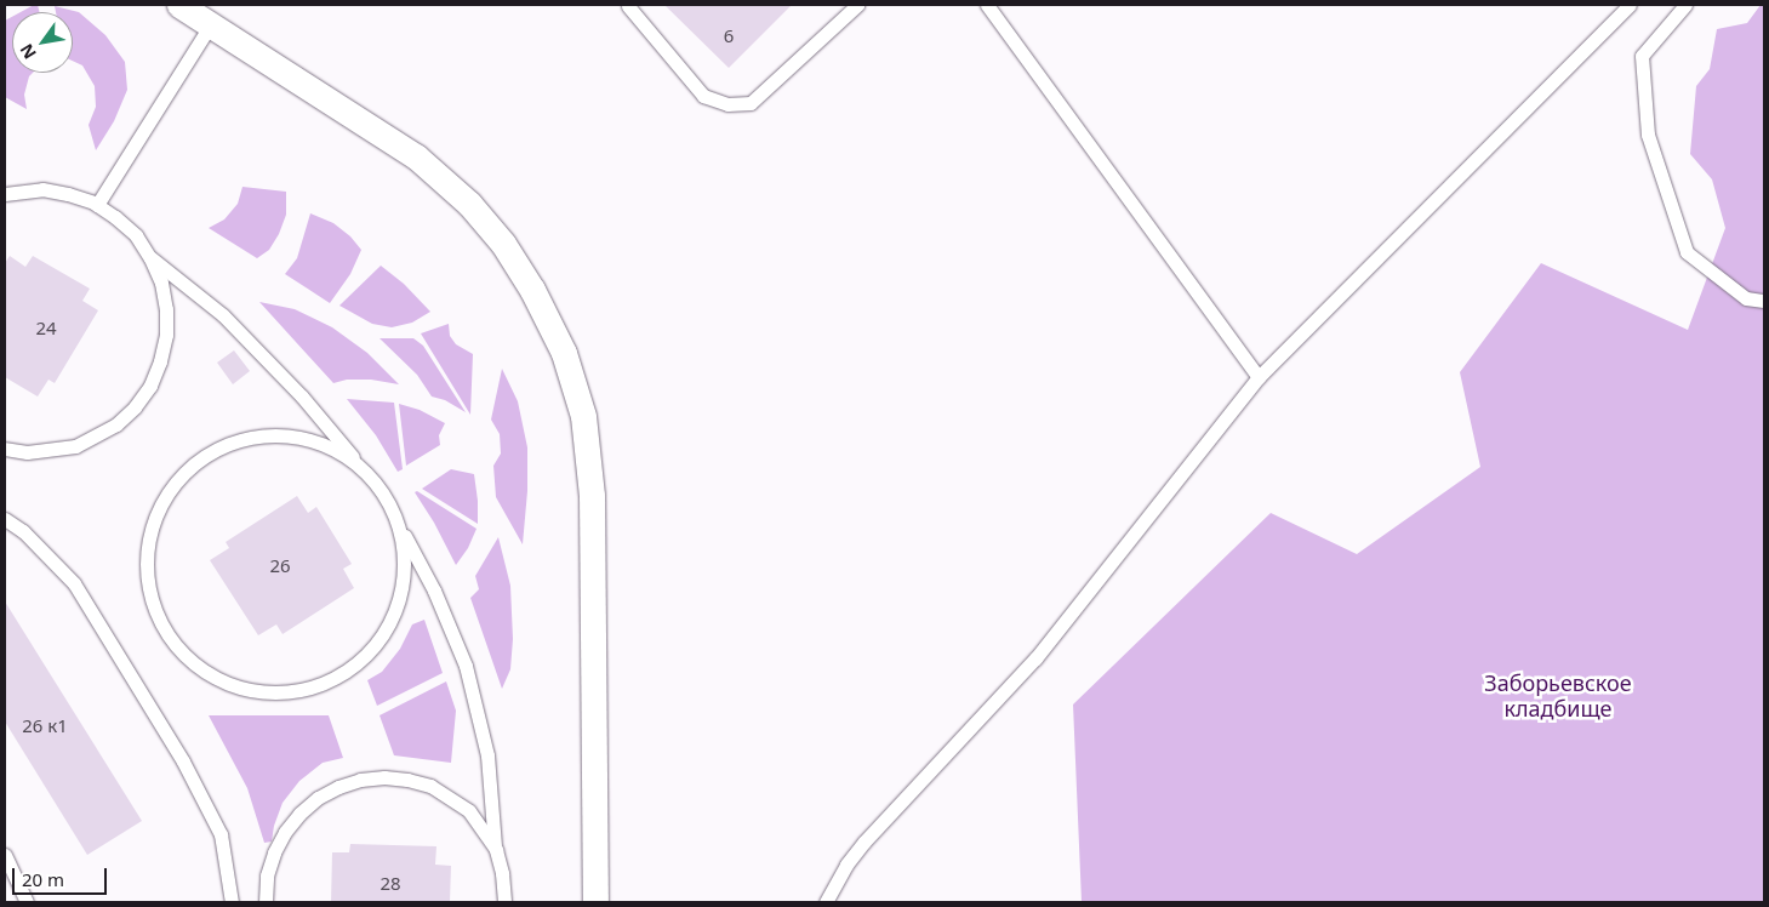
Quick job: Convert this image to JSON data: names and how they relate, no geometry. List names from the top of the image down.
{
  "parks": ["Заборьевское кладбище"],
  "house_numbers": [
    "6",
    "24",
    "26",
    "26 к1",
    "28"
  ],
  "scale_bar": "20 m",
  "north": "bottom left"
}
